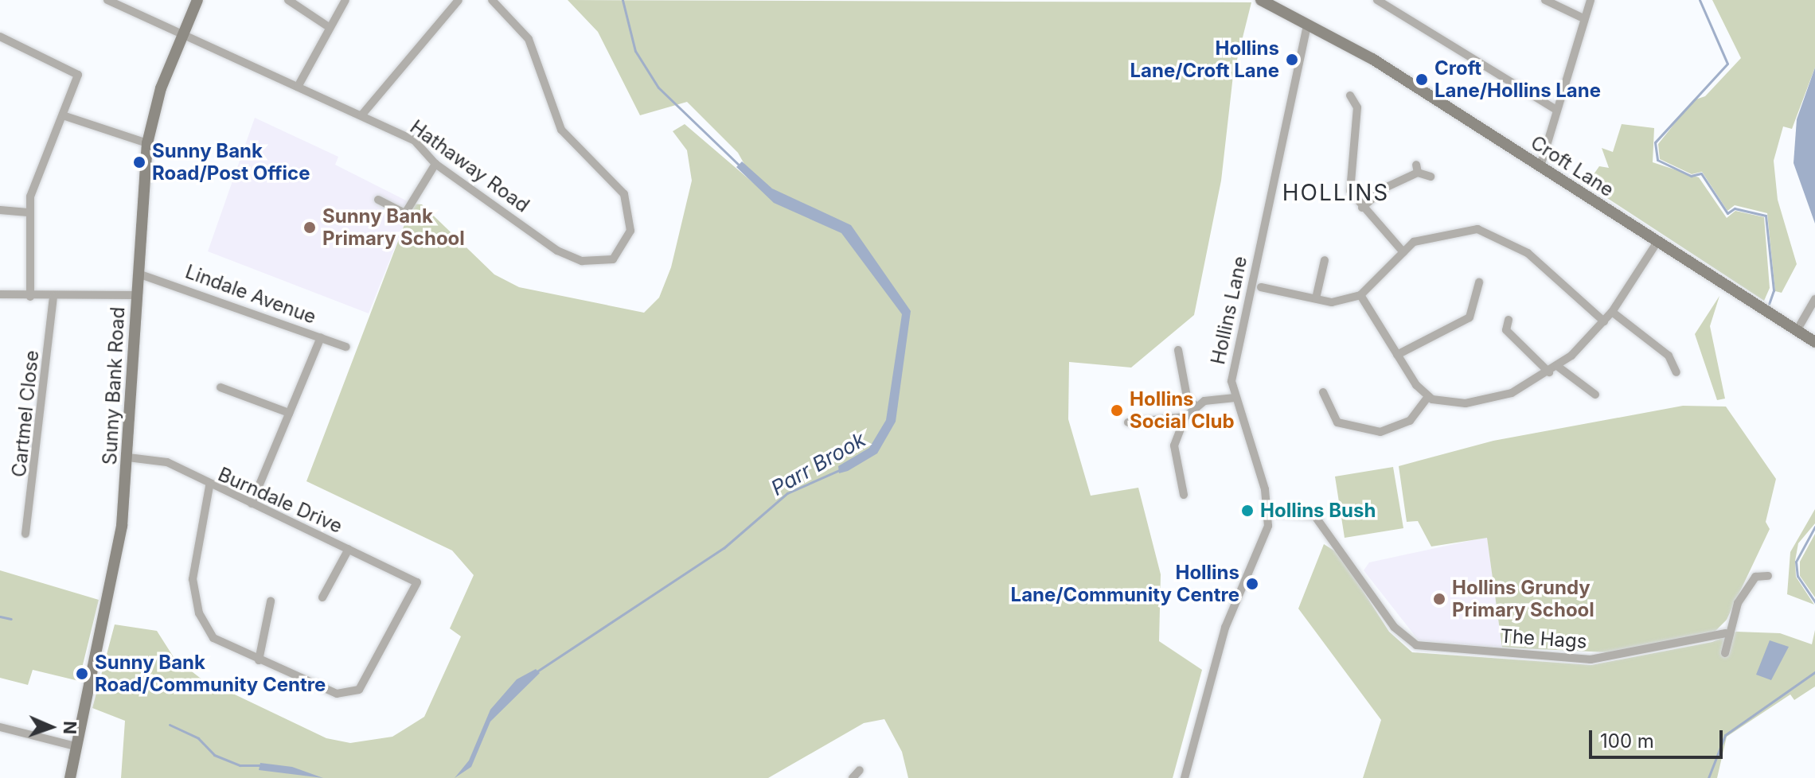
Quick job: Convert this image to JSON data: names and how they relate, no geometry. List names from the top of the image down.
{
  "streets": {
    "street": [
      "Hathaway Road",
      "Croft Lane",
      "Lindale Avenue",
      "Hollins Lane",
      "Sunny Bank Road",
      "Cartmel Close",
      "Burndale Drive",
      "The Hags"
    ]
  },
  "crossings": [
    ["Hathaway Road", "Sunny Bank Road"],
    ["Croft Lane", "Hollins Lane"],
    ["Lindale Avenue", "Sunny Bank Road"],
    ["Hollins Lane", "The Hags"],
    ["Sunny Bank Road", "Burndale Drive"]
  ],
  "districts": ["HOLLINS"],
  "water": ["Parr Brook"],
  "places": [
    "Hollins Lane/Croft Lane",
    "Croft Lane/Hollins Lane",
    "Sunny Bank Road/Post Office",
    "Sunny Bank Primary School",
    "Hollins Social Club",
    "Hollins Bush",
    "Hollins Lane/Community Centre",
    "Hollins Grundy Primary School",
    "Sunny Bank Road/Community Centre"
  ],
  "scale_bar": "100 m",
  "north": "right"
}
